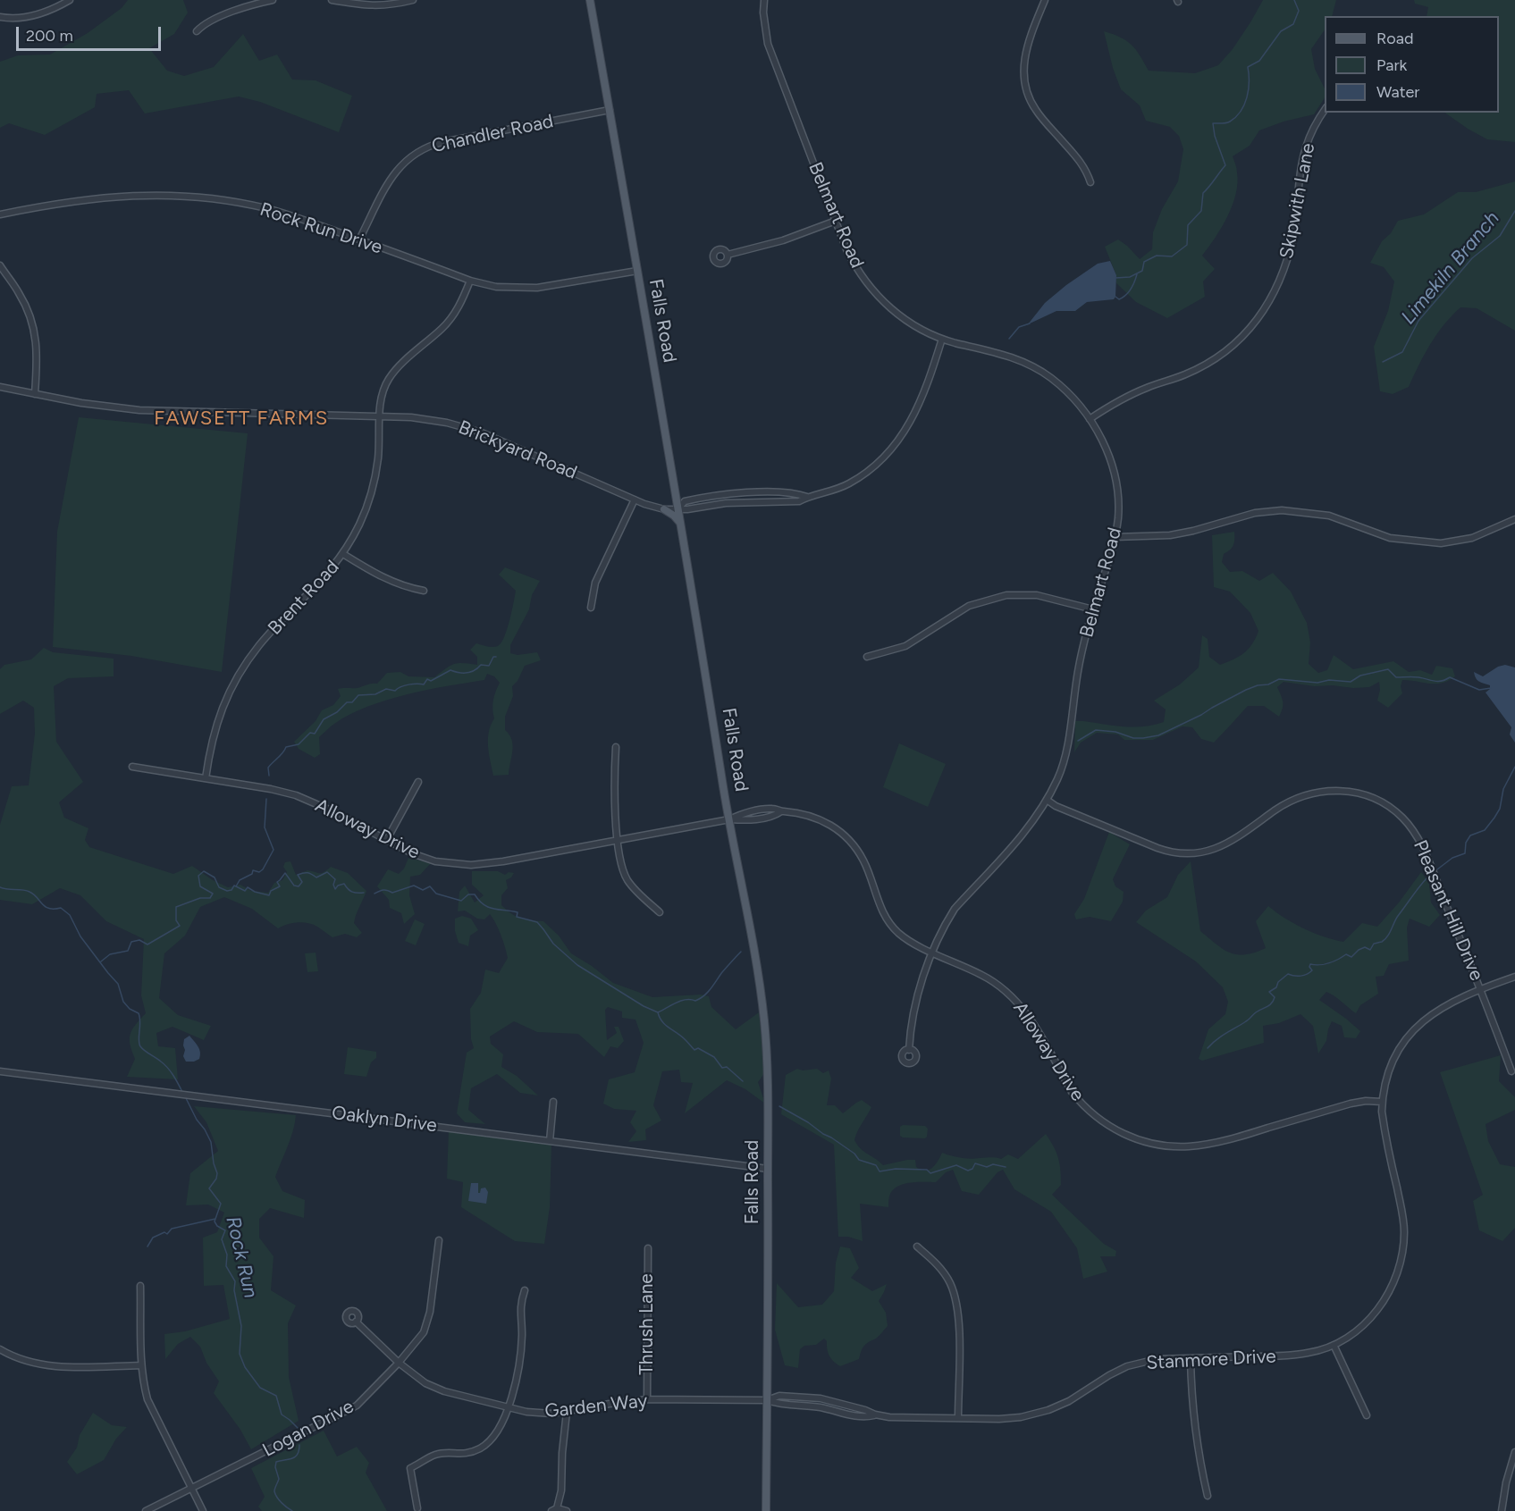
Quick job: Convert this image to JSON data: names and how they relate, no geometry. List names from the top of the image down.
{
  "streets": {
    "main road": ["Falls Road"],
    "street": [
      "Chandler Road",
      "Skipwith Lane",
      "Belmart Road",
      "Rock Run Drive",
      "Brickyard Road",
      "Brent Road",
      "Alloway Drive",
      "Pleasant Hill Drive",
      "Oaklyn Drive",
      "Thrush Lane",
      "Stanmore Drive",
      "Garden Way",
      "Logan Drive"
    ]
  },
  "crossings": [
    ["Chandler Road", "Rock Run Drive"],
    ["Chandler Road", "Falls Road"],
    ["Skipwith Lane", "Belmart Road"],
    ["Belmart Road", "Brickyard Road"],
    ["Belmart Road", "Alloway Drive"],
    ["Belmart Road", "Pleasant Hill Drive"],
    ["Rock Run Drive", "Falls Road"],
    ["Rock Run Drive", "Brent Road"],
    ["Falls Road", "Brickyard Road"],
    ["Falls Road", "Alloway Drive"],
    ["Falls Road", "Oaklyn Drive"],
    ["Falls Road", "Stanmore Drive"],
    ["Falls Road", "Garden Way"],
    ["Brickyard Road", "Brent Road"],
    ["Brent Road", "Alloway Drive"],
    ["Alloway Drive", "Stanmore Drive"],
    ["Pleasant Hill Drive", "Stanmore Drive"],
    ["Thrush Lane", "Garden Way"],
    ["Stanmore Drive", "Garden Way"],
    ["Garden Way", "Logan Drive"]
  ],
  "districts": ["FAWSETT FARMS"],
  "water": ["Limekiln Branch", "Rock Run"],
  "legend": ["Road", "Park", "Water"],
  "scale_bar": "200 m"
}
